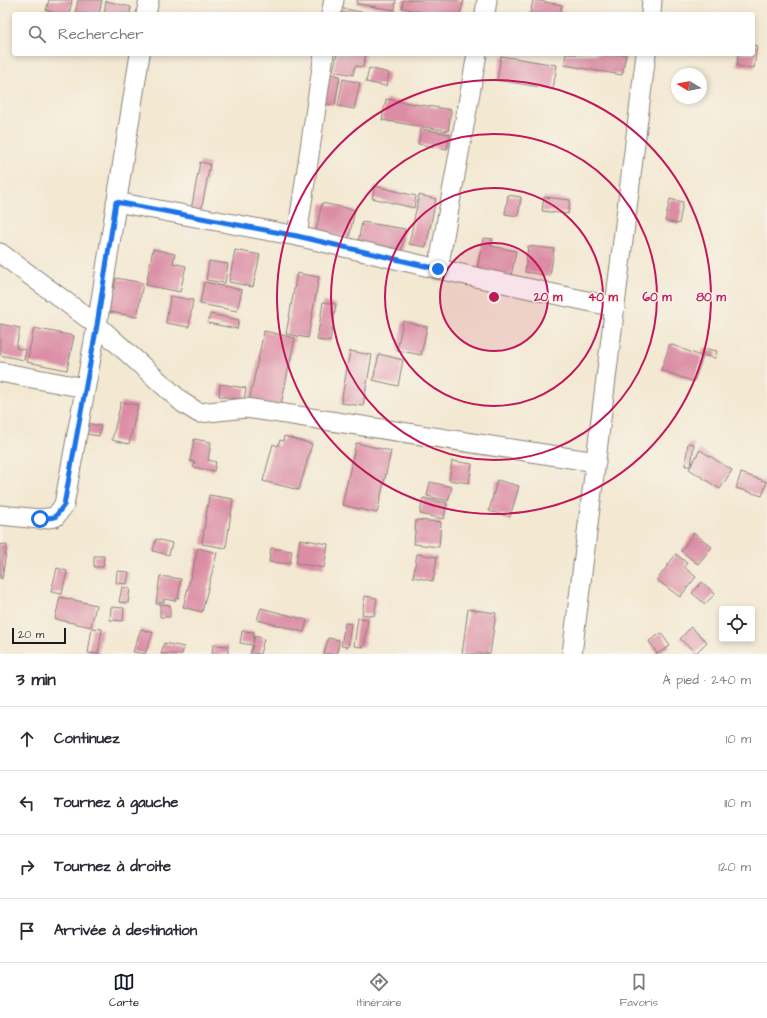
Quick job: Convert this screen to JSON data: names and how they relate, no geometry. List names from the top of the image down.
{
  "scale_bar": "20 m",
  "north": "left",
  "page": {
    "search": "Rechercher",
    "scale": "20 m",
    "heading": ["3 min", "À pied · 240 m"],
    "list": [
      ["Continuez", "10 m"],
      ["Tournez à gauche", "110 m"],
      ["Tournez à droite", "120 m"],
      "Arrivée à destination"
    ],
    "nav": ["Carte", "Itinéraire", "Favoris"]
  },
  "rings": [
    "20 m",
    "40 m",
    "60 m",
    "80 m"
  ]
}
